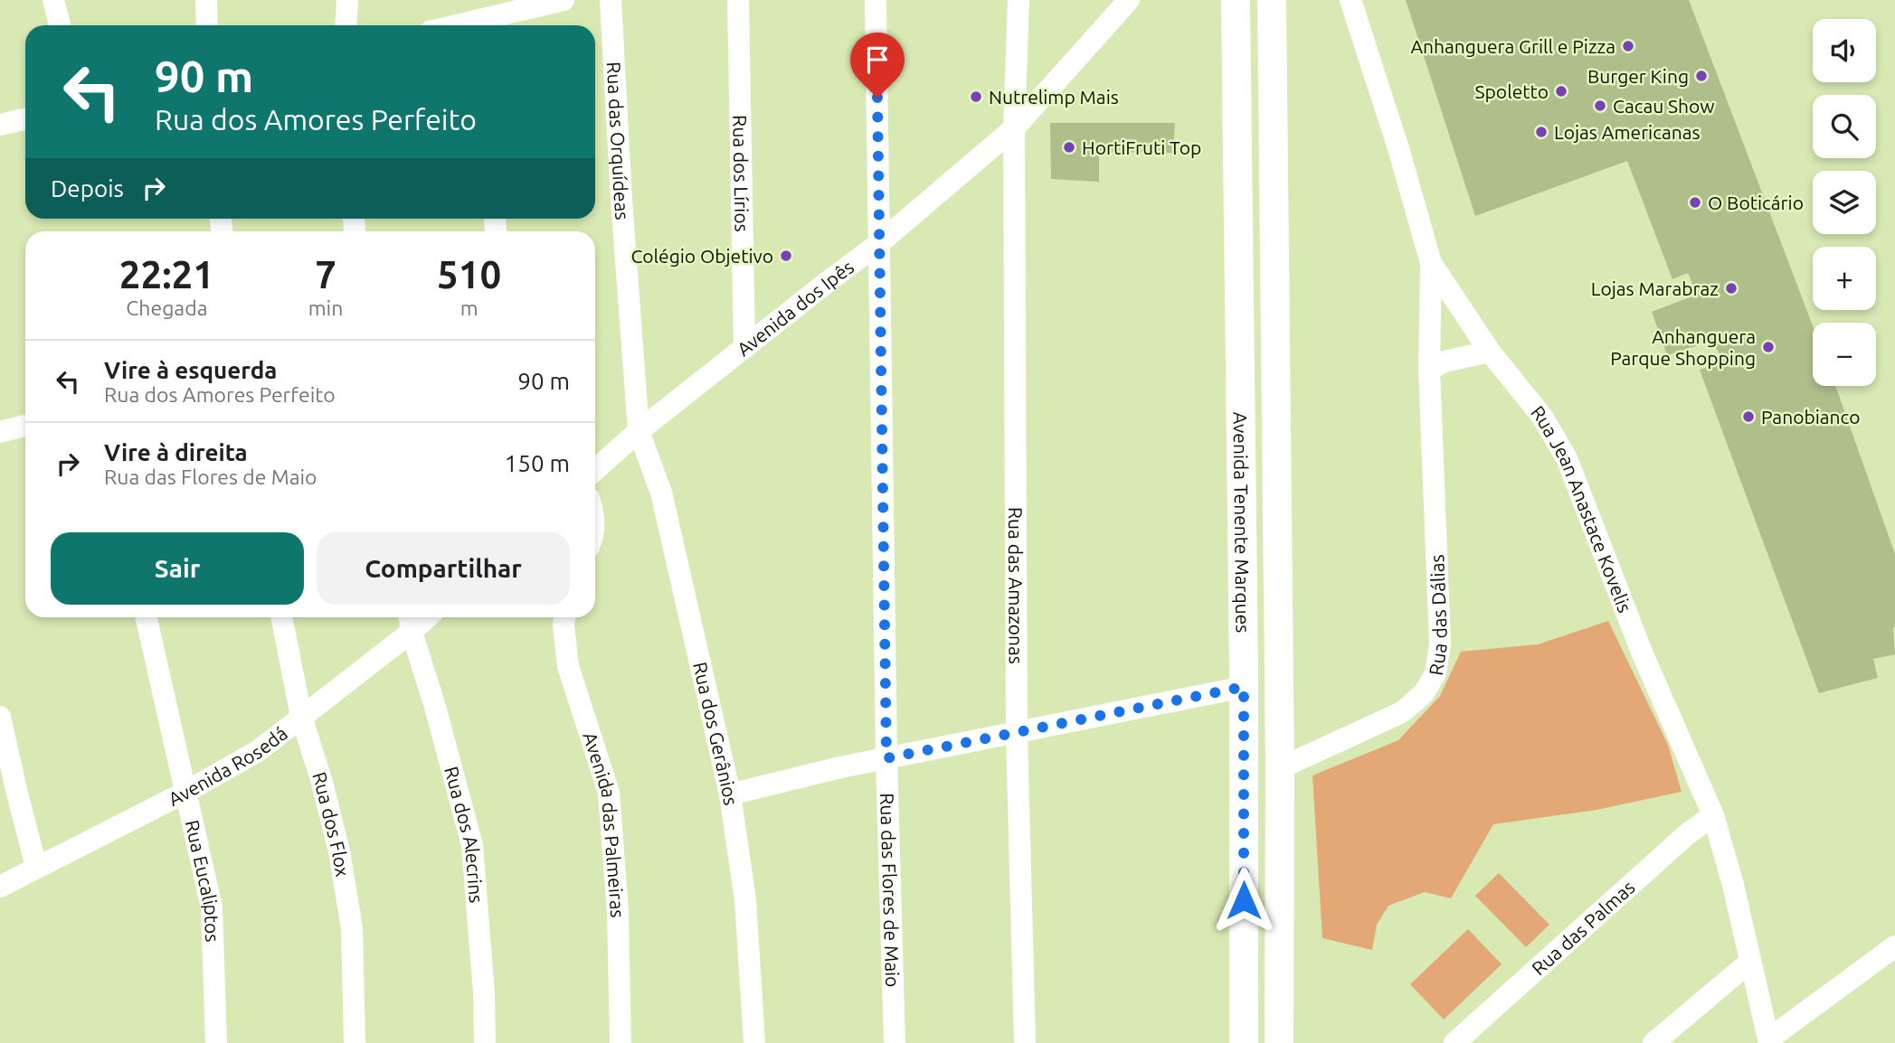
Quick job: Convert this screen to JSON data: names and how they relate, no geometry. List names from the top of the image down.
{
  "streets": {
    "main road": ["Avenida Tenente Marques"],
    "street": [
      "Rua das Orquídeas",
      "Rua dos Lírios",
      "Avenida dos Ipês",
      "Rua Jean Anastace Kovelis",
      "Rua das Amazonas",
      "Rua das Dálias",
      "Rua dos Gerânios",
      "Avenida Rosedá",
      "Rua dos Flox",
      "Avenida das Palmeiras",
      "Rua dos Alecrins",
      "Rua Eucaliptos",
      "Rua das Flores de Maio",
      "Rua das Palmas"
    ]
  },
  "crossings": [
    ["Rua das Orquídeas", "Avenida dos Ipês"],
    ["Rua das Orquídeas", "Rua dos Gerânios"],
    ["Rua dos Lírios", "Avenida dos Ipês"],
    ["Avenida dos Ipês", "Rua das Amazonas"],
    ["Avenida dos Ipês", "Rua dos Gerânios"],
    ["Avenida dos Ipês", "Rua das Flores de Maio"],
    ["Rua Jean Anastace Kovelis", "Rua das Dálias"],
    ["Rua Jean Anastace Kovelis", "Rua das Palmas"],
    ["Avenida Tenente Marques", "Rua das Dálias"],
    ["Avenida Rosedá", "Rua dos Flox"],
    ["Avenida Rosedá", "Rua dos Alecrins"],
    ["Avenida Rosedá", "Rua Eucaliptos"]
  ],
  "places": [
    "Anhanguera Grill e Pizza",
    "Burger King",
    "Spoletto",
    "Nutrelimp Mais",
    "Cacau Show",
    "Lojas Americanas",
    "HortiFruti Top",
    "O Boticário",
    "Colégio Objetivo",
    "Lojas Marabraz",
    "Anhanguera Parque Shopping",
    "Panobianco"
  ],
  "page": {
    "map_buttons": ["+", "−"],
    "turn": ["90 m", "Rua dos Amores Perfeito"],
    "then": "Depois",
    "eta": [
      "22:21",
      "Chegada",
      "7",
      "min",
      "510",
      "m"
    ],
    "list": [
      {
        "name": "Vire à esquerda",
        "note": "Rua dos Amores Perfeito",
        "value": "90 m"
      },
      {
        "name": "Vire à direita",
        "note": "Rua das Flores de Maio",
        "value": "150 m"
      }
    ],
    "buttons": ["Sair", "Compartilhar"]
  }
}
